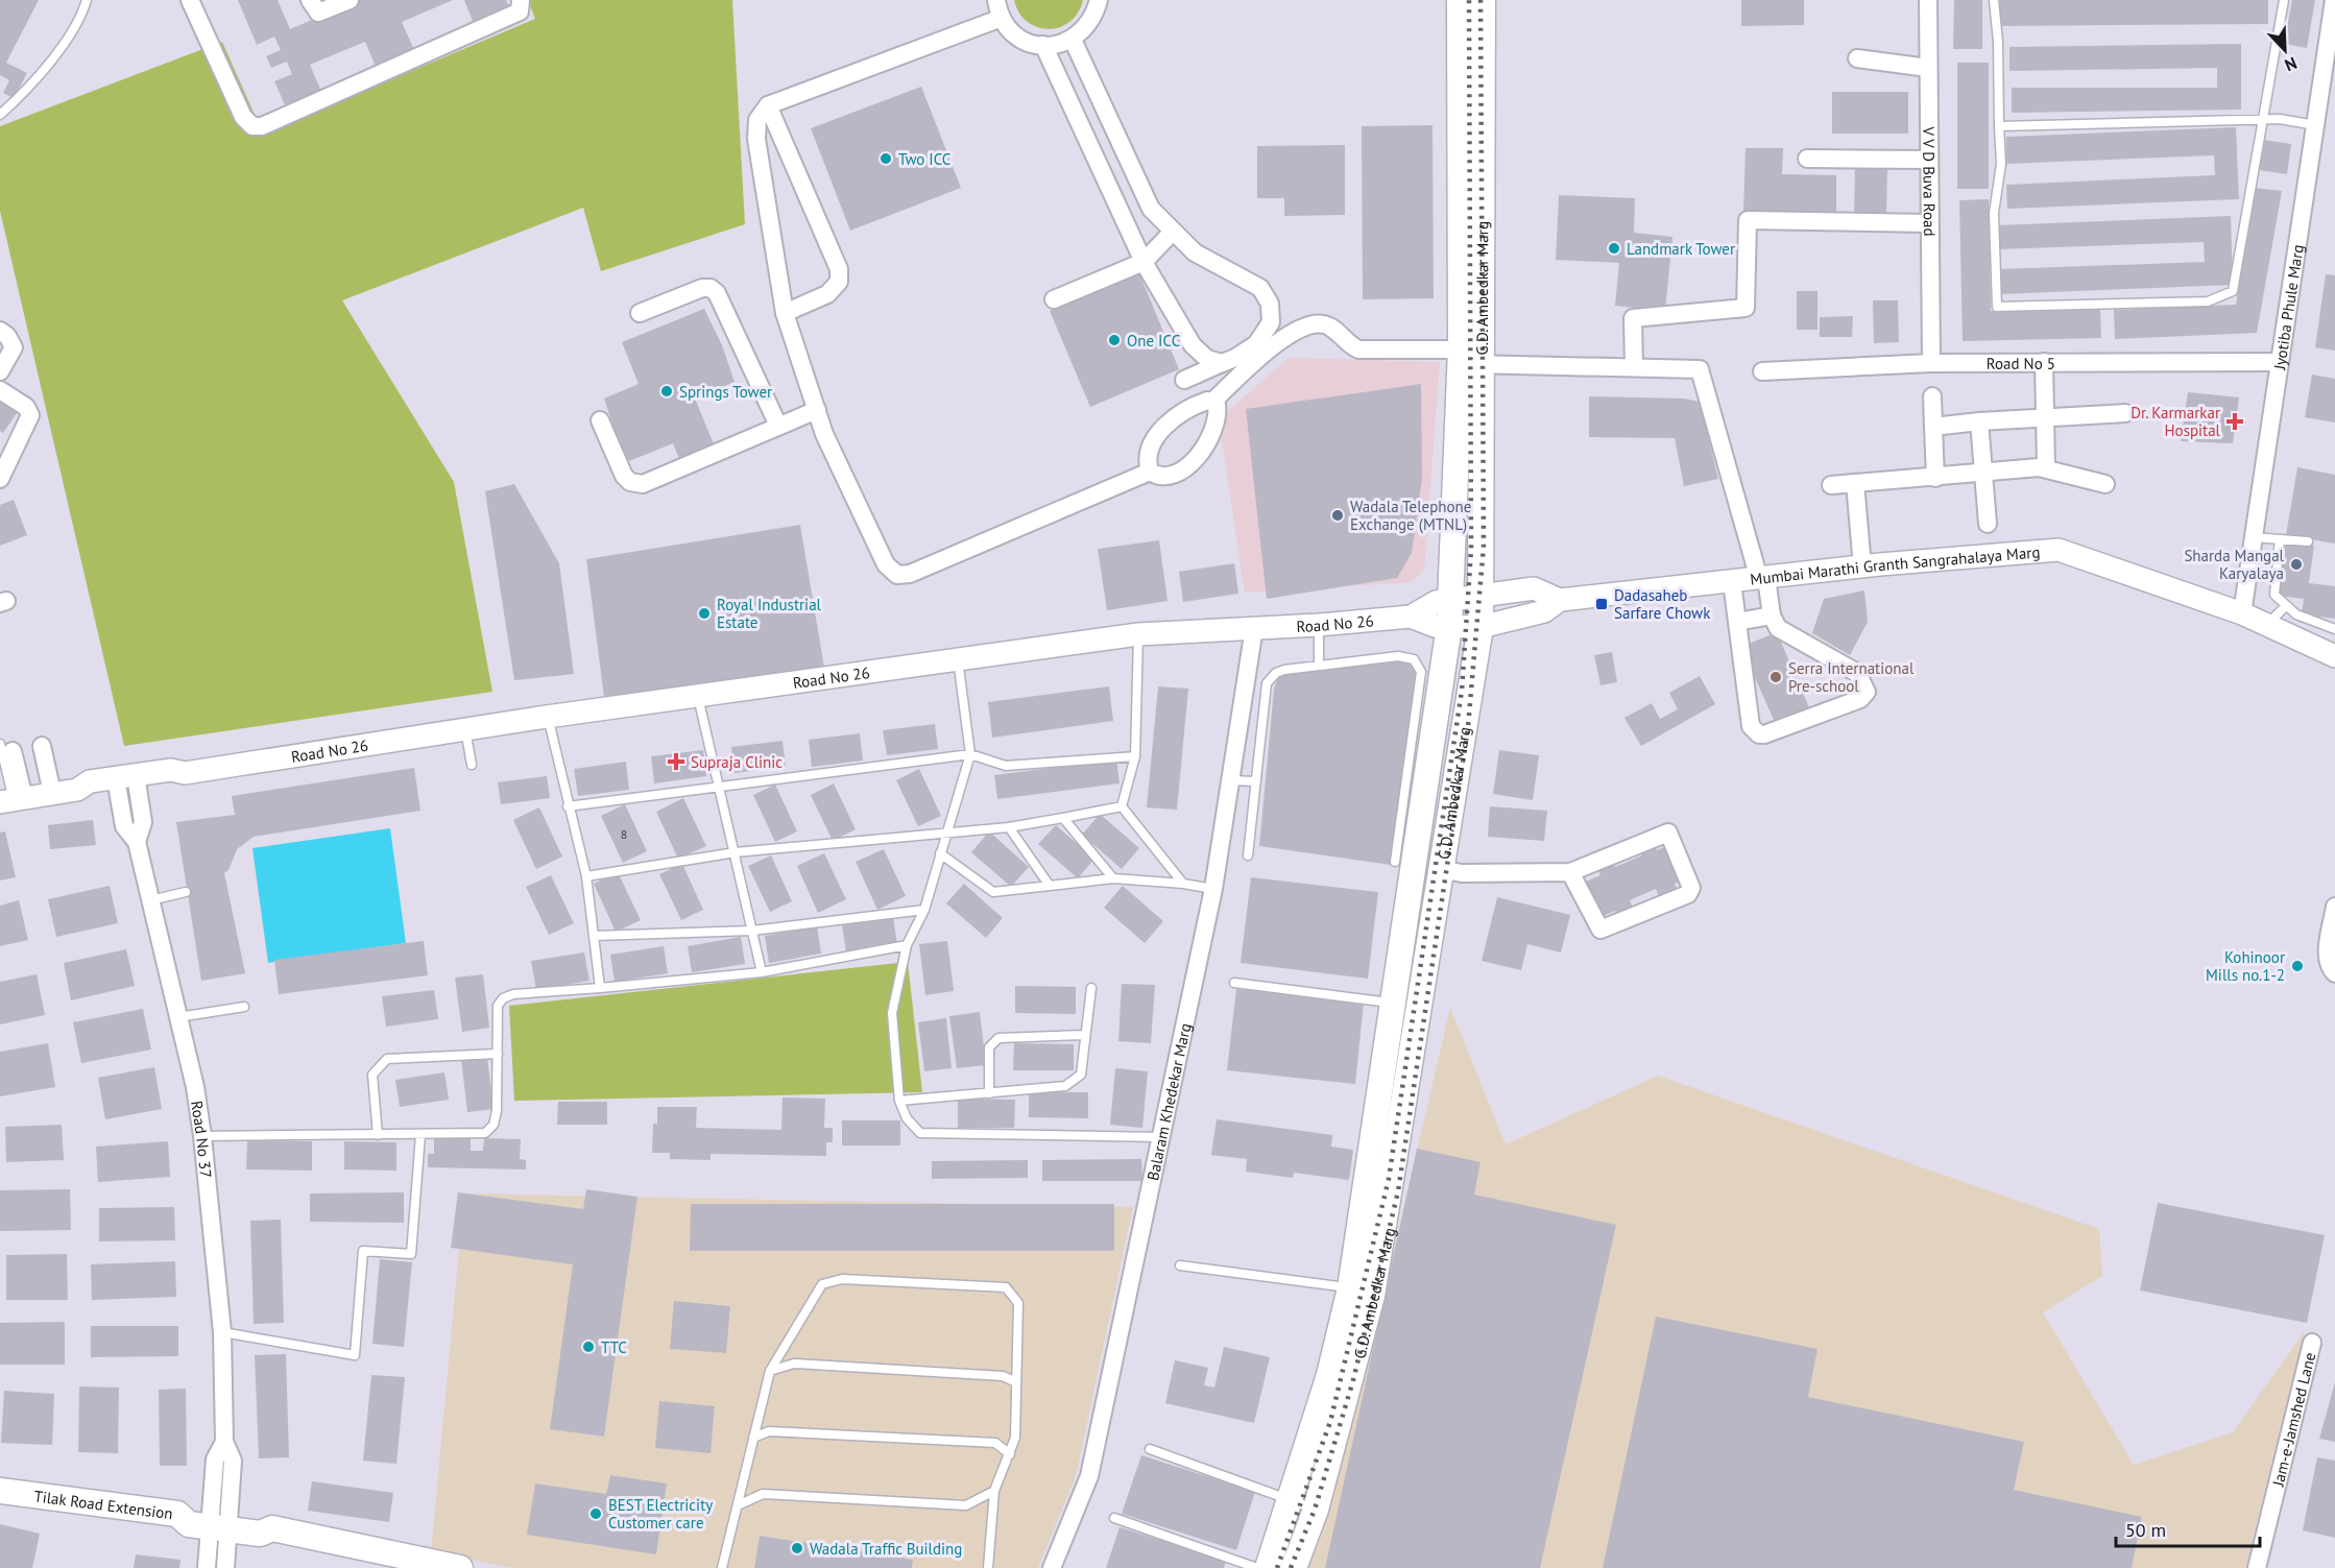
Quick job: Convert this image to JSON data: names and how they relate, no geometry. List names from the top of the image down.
{
  "streets": {
    "main road": ["G.D. Ambedkar Marg", "Tilak Road Extension"],
    "street": [
      "V V D Buva Road",
      "Jyotiba Phule Marg",
      "Road No 5",
      "Mumbai Marathi Granth Sangrahalaya Marg",
      "Road No 26",
      "Balaram Khedekar Marg",
      "Road No 37",
      "Jam-e-Jamshed Lane"
    ]
  },
  "crossings": [
    ["V V D Buva Road", "Road No 5"],
    ["G.D. Ambedkar Marg", "Mumbai Marathi Granth Sangrahalaya Marg"],
    ["G.D. Ambedkar Marg", "Road No 26"],
    ["Jyotiba Phule Marg", "Road No 5"],
    ["Jyotiba Phule Marg", "Mumbai Marathi Granth Sangrahalaya Marg"],
    ["Mumbai Marathi Granth Sangrahalaya Marg", "Road No 26"],
    ["Road No 26", "Balaram Khedekar Marg"],
    ["Road No 26", "Road No 37"],
    ["Road No 37", "Tilak Road Extension"]
  ],
  "places": {
    "other": [
      "Two ICC",
      "Landmark Tower",
      "One ICC",
      "Springs Tower",
      "Wadala Telephone Exchange (MTNL)",
      "Sharda Mangal Karyalaya",
      "Royal Industrial Estate",
      "Serra International Pre-school",
      "Kohinoor Mills no.1-2",
      "TTC",
      "BEST Electricity Customer care",
      "Wadala Traffic Building"
    ],
    "health": ["Dr. Karmarkar Hospital", "Supraja Clinic"],
    "transit": ["Dadasaheb Sarfare Chowk"]
  },
  "house_numbers": ["8"],
  "scale_bar": "50 m",
  "north": "bottom right"
}
